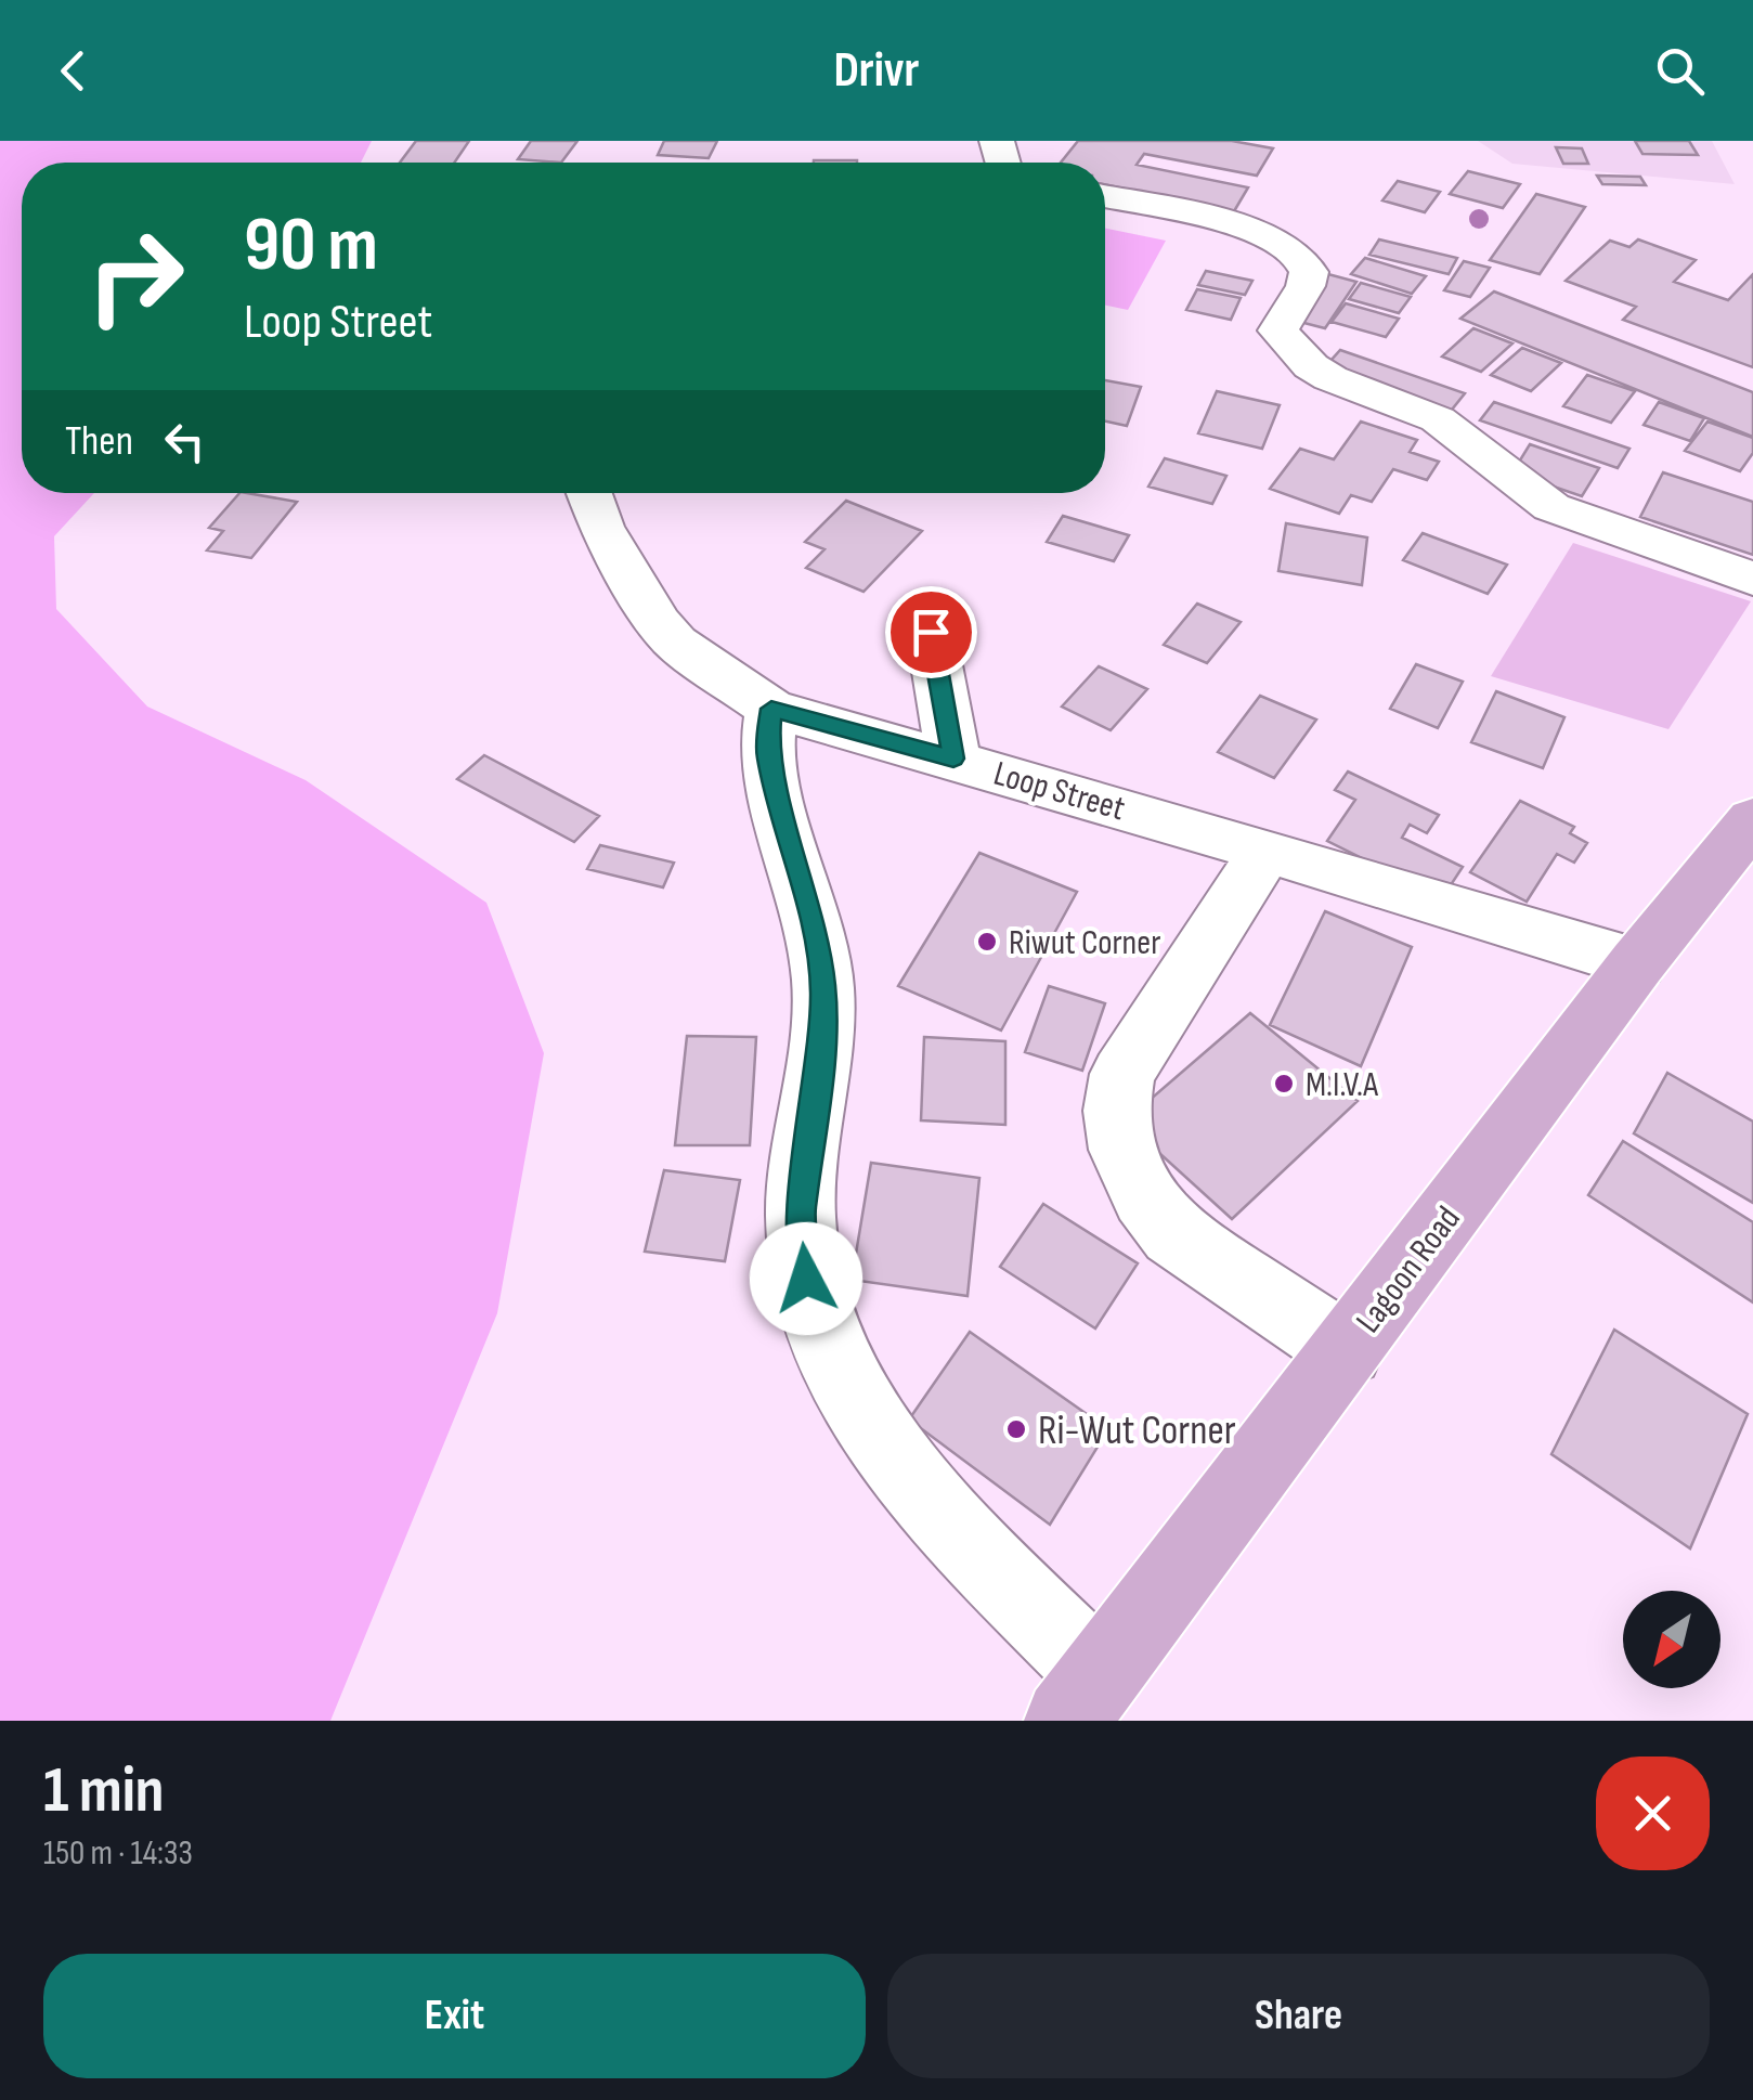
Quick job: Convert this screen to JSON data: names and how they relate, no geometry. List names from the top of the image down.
{
  "streets": {
    "main road": ["Lagoon Road"],
    "street": ["Loop Street"]
  },
  "crossings": [
    ["Loop Street", "Lagoon Road"]
  ],
  "places": ["Riwut Corner", "M.I.V.A", "Ri-Wut Corner"],
  "north": "bottom left",
  "page": {
    "header": "Drivr",
    "turn": ["90 m", "Loop Street"],
    "then": "Then",
    "heading": ["1 min", "150 m · 14:33"],
    "buttons": ["Exit", "Share"]
  }
}
